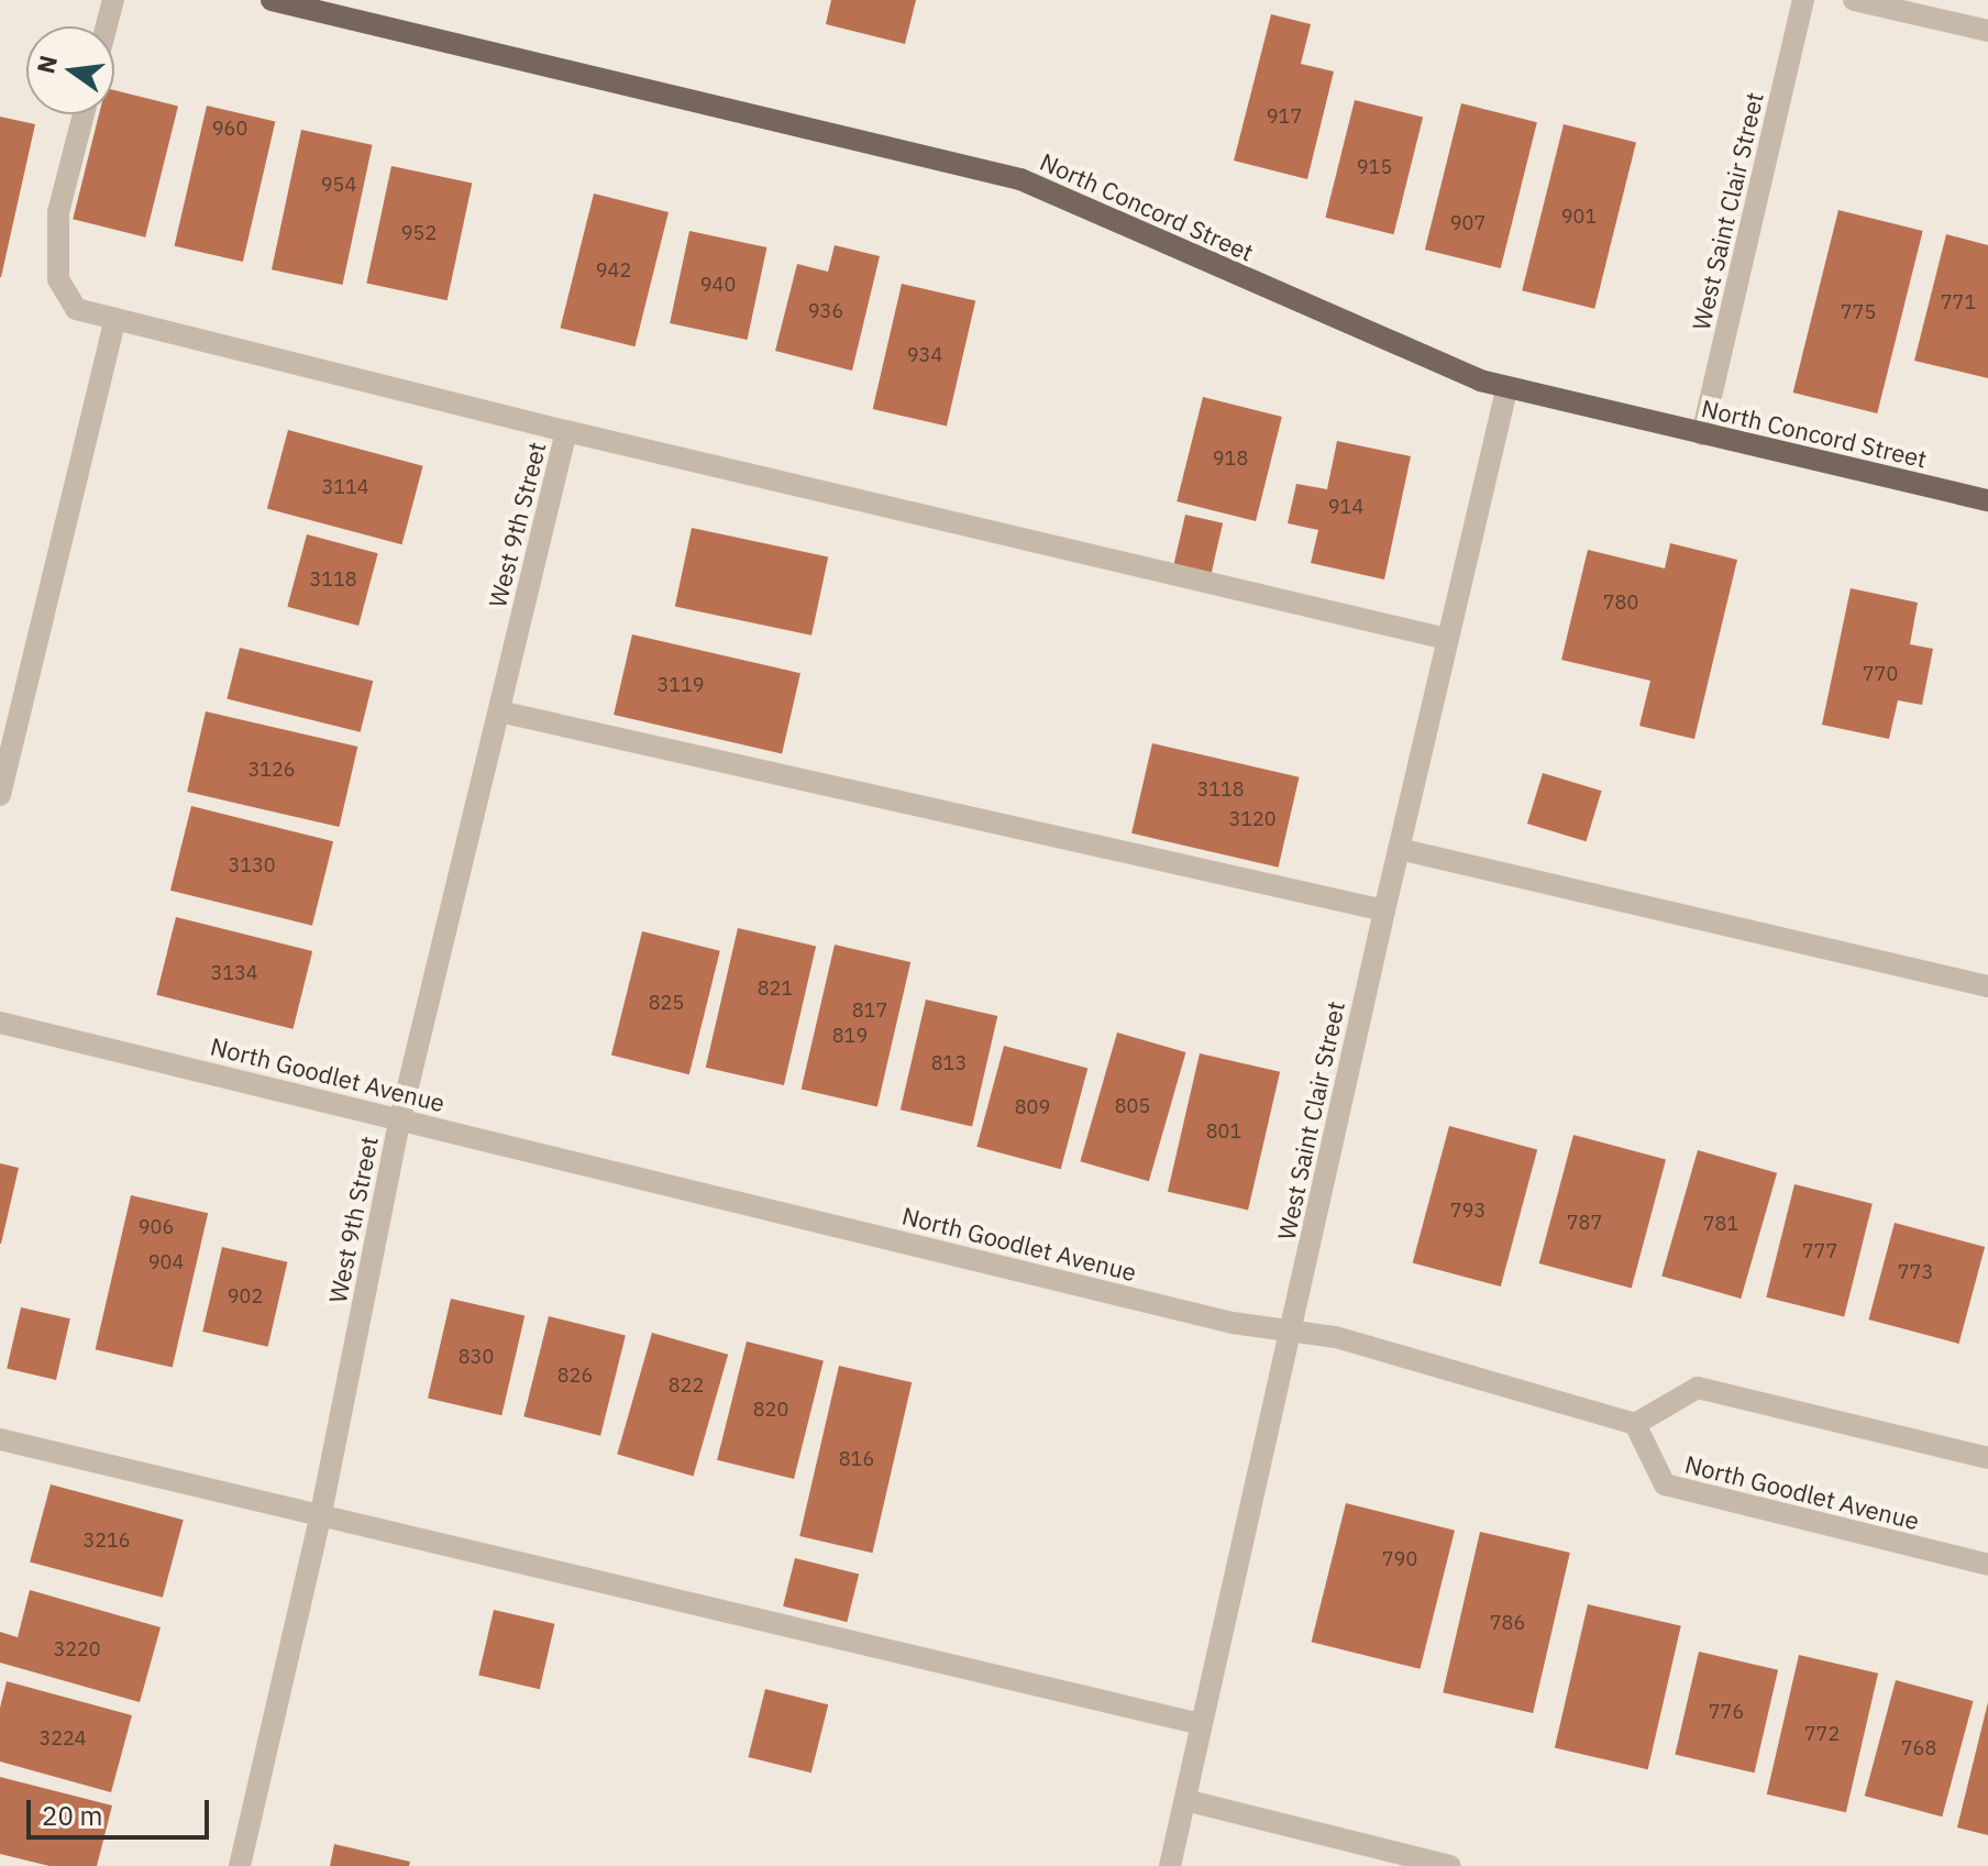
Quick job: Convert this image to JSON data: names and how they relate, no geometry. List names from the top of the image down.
{
  "streets": {
    "main road": ["North Concord Street"],
    "street": ["West Saint Clair Street", "West 9th Street", "North Goodlet Avenue"]
  },
  "crossings": [
    ["North Concord Street", "West Saint Clair Street"],
    ["West Saint Clair Street", "North Goodlet Avenue"],
    ["West 9th Street", "North Goodlet Avenue"]
  ],
  "house_numbers": [
    "917",
    "960",
    "915",
    "954",
    "901",
    "907",
    "952",
    "942",
    "940",
    "771",
    "936",
    "775",
    "934",
    "918",
    "3114",
    "914",
    "3118",
    "780",
    "770",
    "3119",
    "3126",
    "3118",
    "3120",
    "3130",
    "3134",
    "821",
    "825",
    "817",
    "819",
    "813",
    "805",
    "809",
    "801",
    "793",
    "787",
    "781",
    "906",
    "777",
    "904",
    "773",
    "902",
    "830",
    "826",
    "822",
    "820",
    "816",
    "3216",
    "790",
    "786",
    "3220",
    "776",
    "772",
    "3224",
    "768"
  ],
  "scale_bar": "20 m",
  "north": "left"
}
